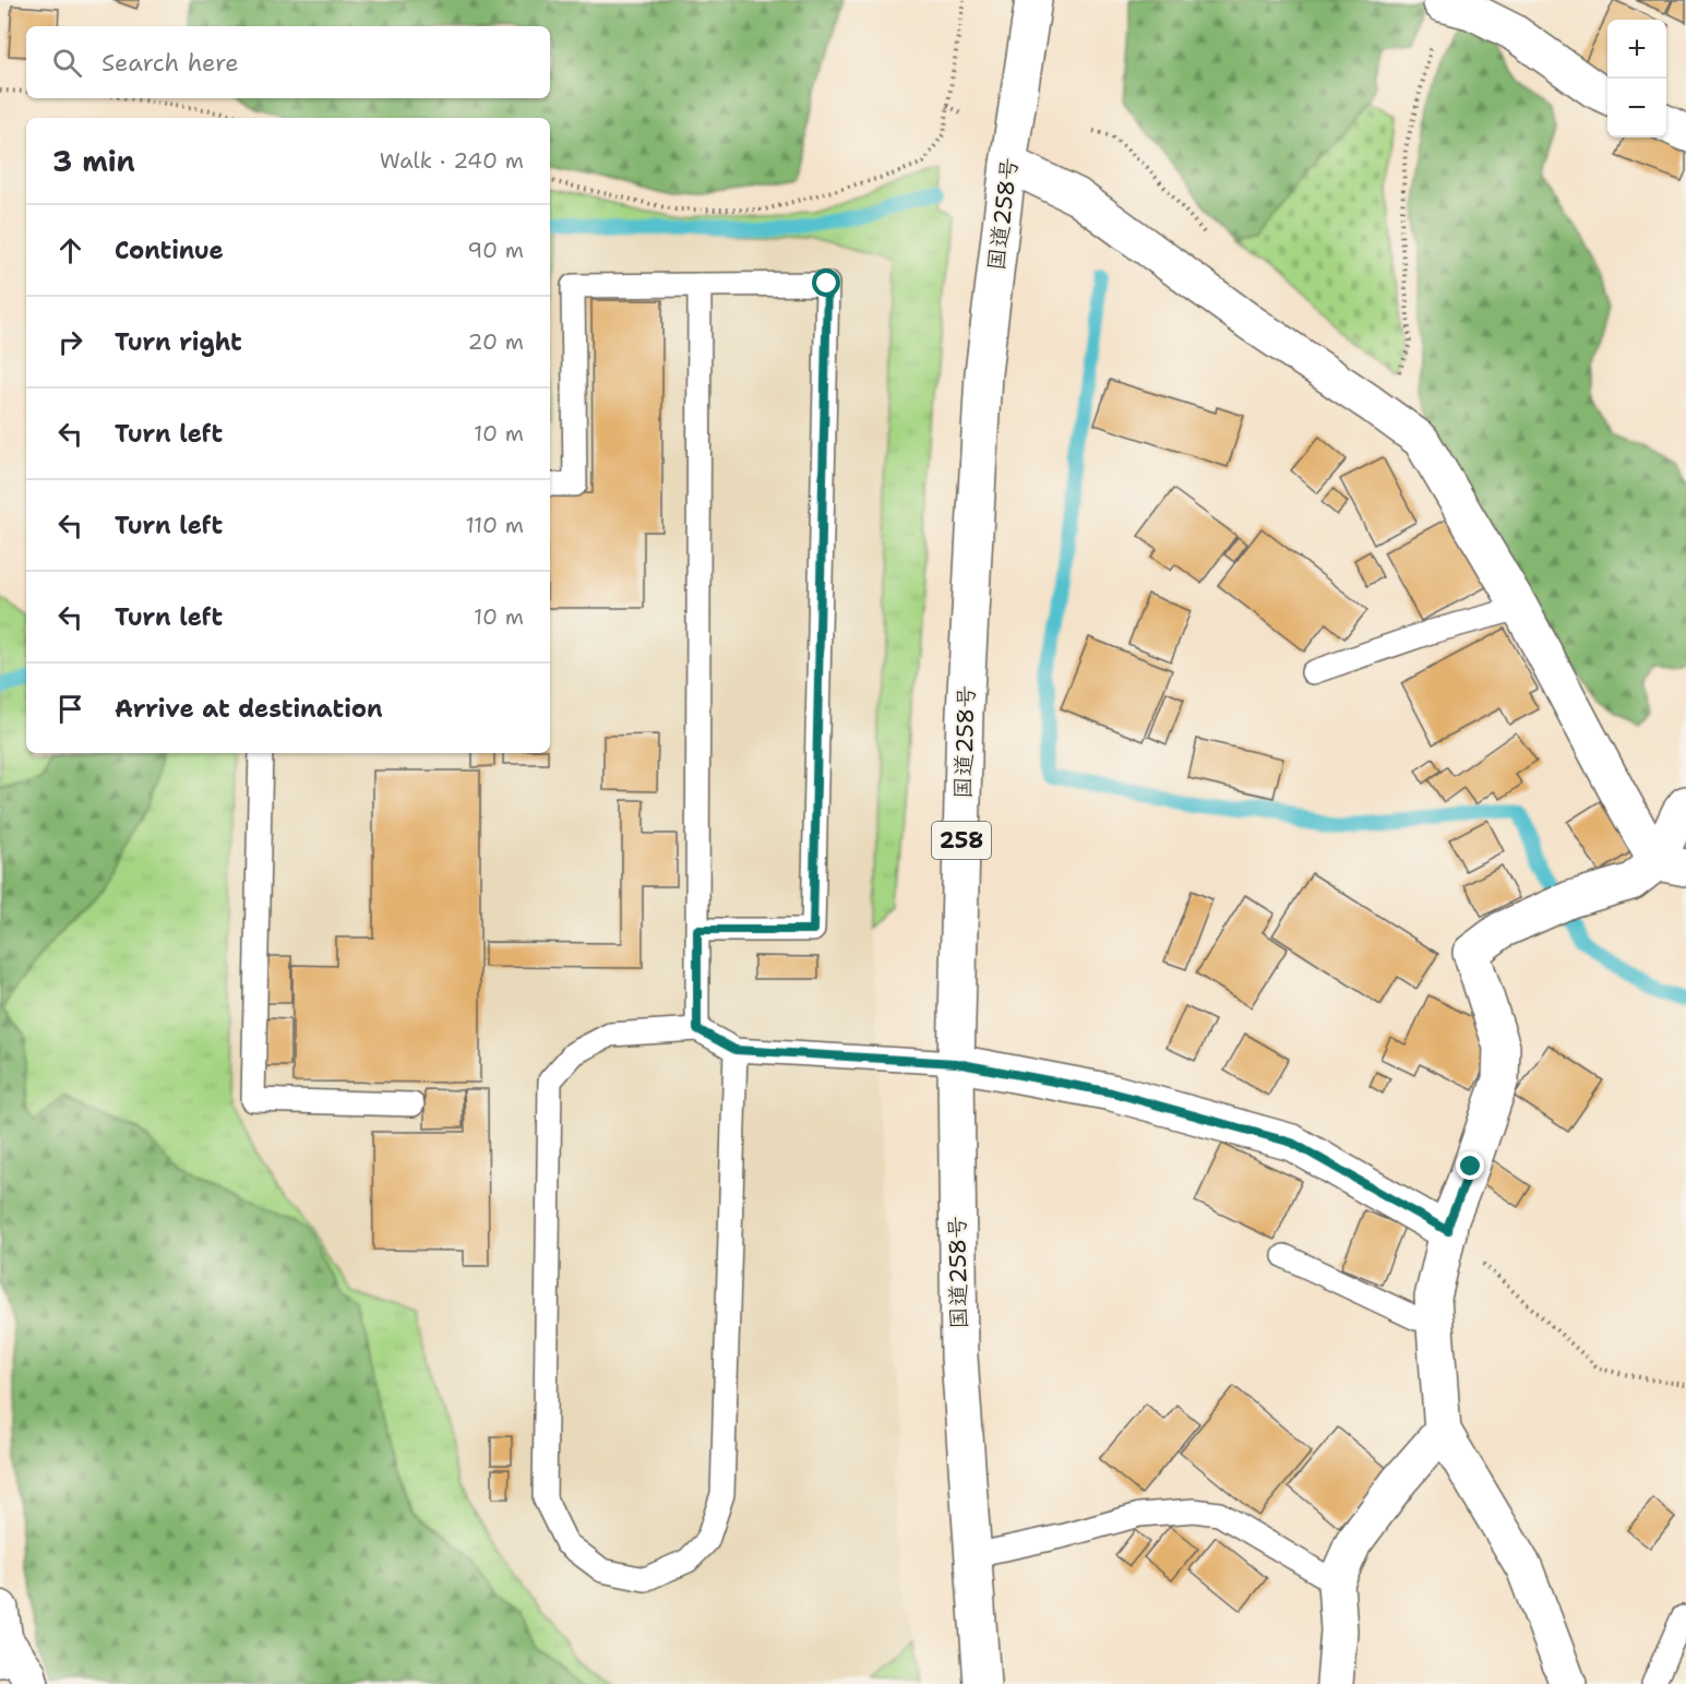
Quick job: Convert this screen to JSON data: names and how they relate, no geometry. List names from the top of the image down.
{
  "streets": {
    "main road": ["国道258号", "258"]
  },
  "page": {
    "map_buttons": ["+", "−"],
    "search": "Search here",
    "heading": ["3 min", "Walk · 240 m"],
    "list": [
      ["Continue", "90 m"],
      ["Turn right", "20 m"],
      ["Turn left", "10 m"],
      ["Turn left", "110 m"],
      ["Turn left", "10 m"],
      "Arrive at destination"
    ]
  }
}
